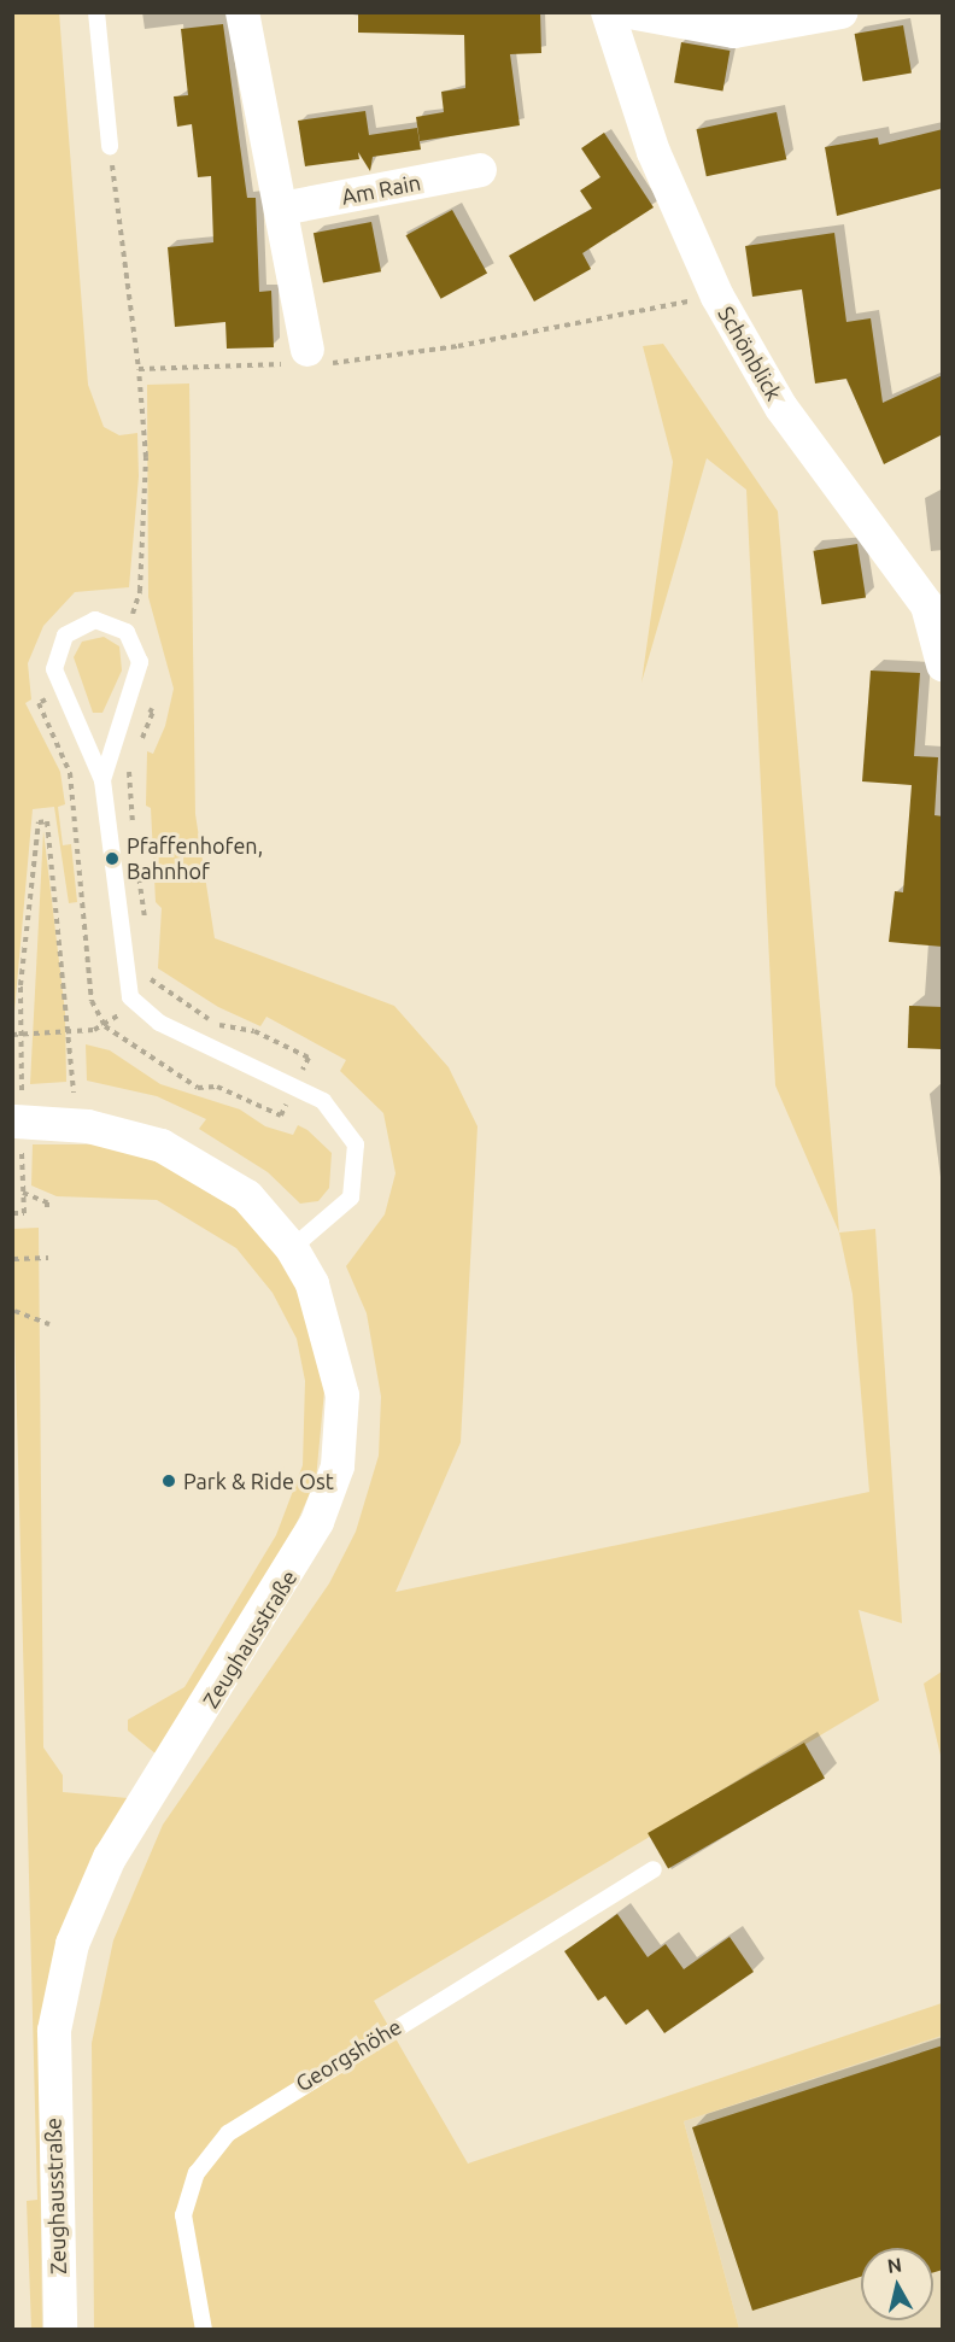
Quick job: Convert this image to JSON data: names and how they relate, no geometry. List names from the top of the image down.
{
  "streets": {
    "street": ["Am Rain", "Schönblick", "Zeughausstraße"],
    "lane": ["Georgshöhe"]
  },
  "places": ["Pfaffenhofen, Bahnhof", "Park & Ride Ost"],
  "north": "top"
}
